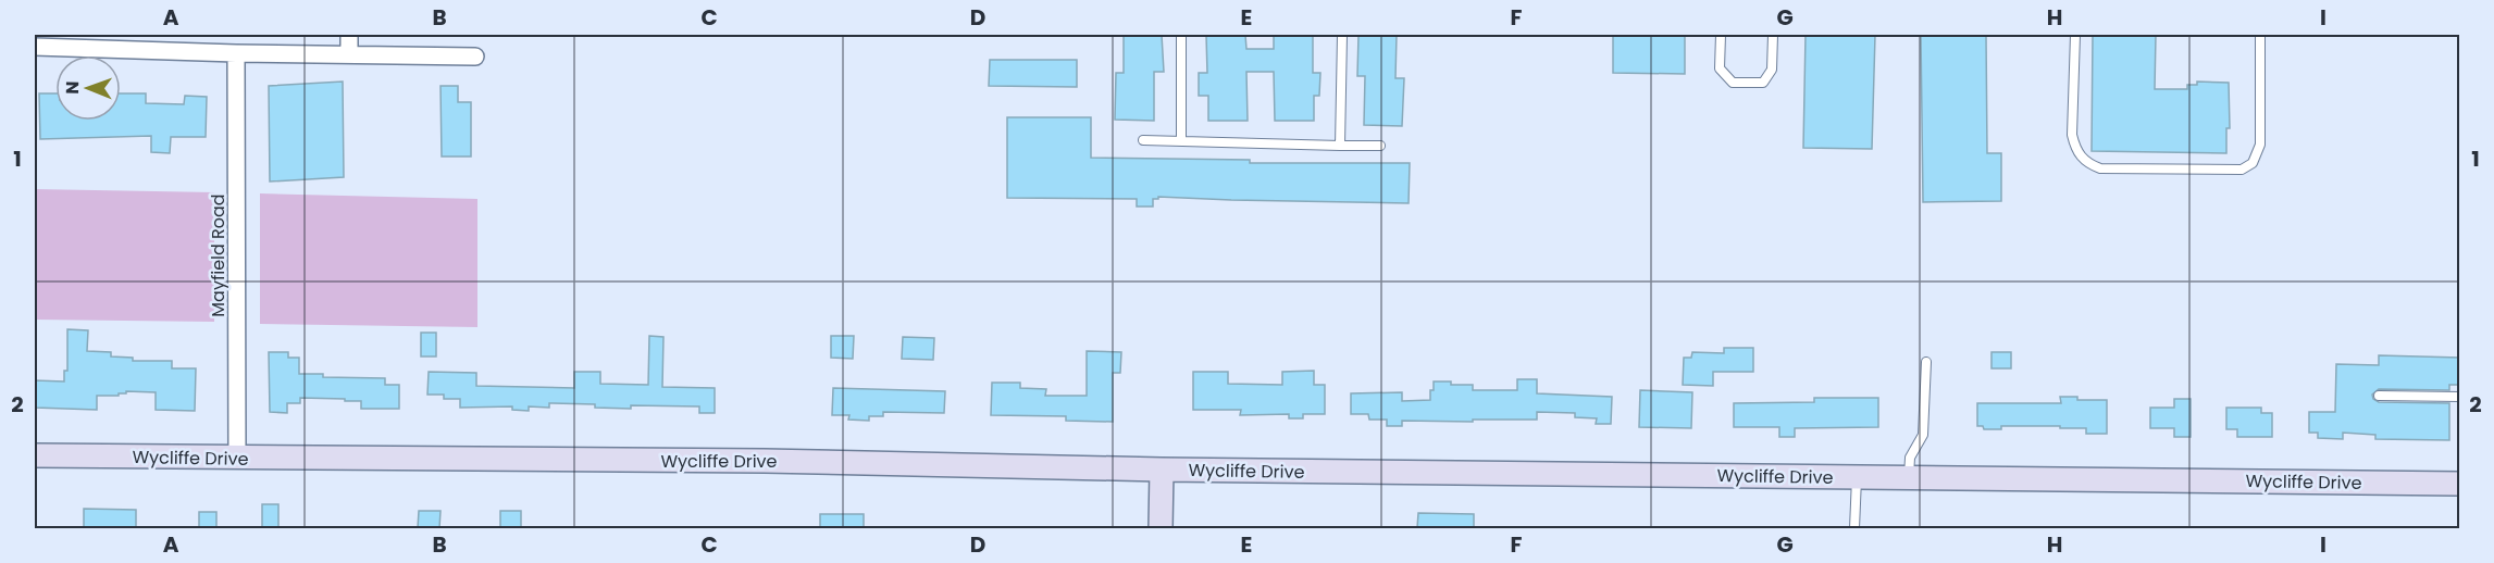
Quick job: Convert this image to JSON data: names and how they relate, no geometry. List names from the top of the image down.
{
  "streets": {
    "street": ["Mayfield Road", "Wycliffe Drive"]
  },
  "crossings": [
    ["Mayfield Road", "Wycliffe Drive"]
  ],
  "north": "left",
  "grid": {
    "columns": [
      "A",
      "B",
      "C",
      "D",
      "E",
      "F",
      "G",
      "H",
      "I"
    ],
    "rows": ["1", "2"]
  }
}
